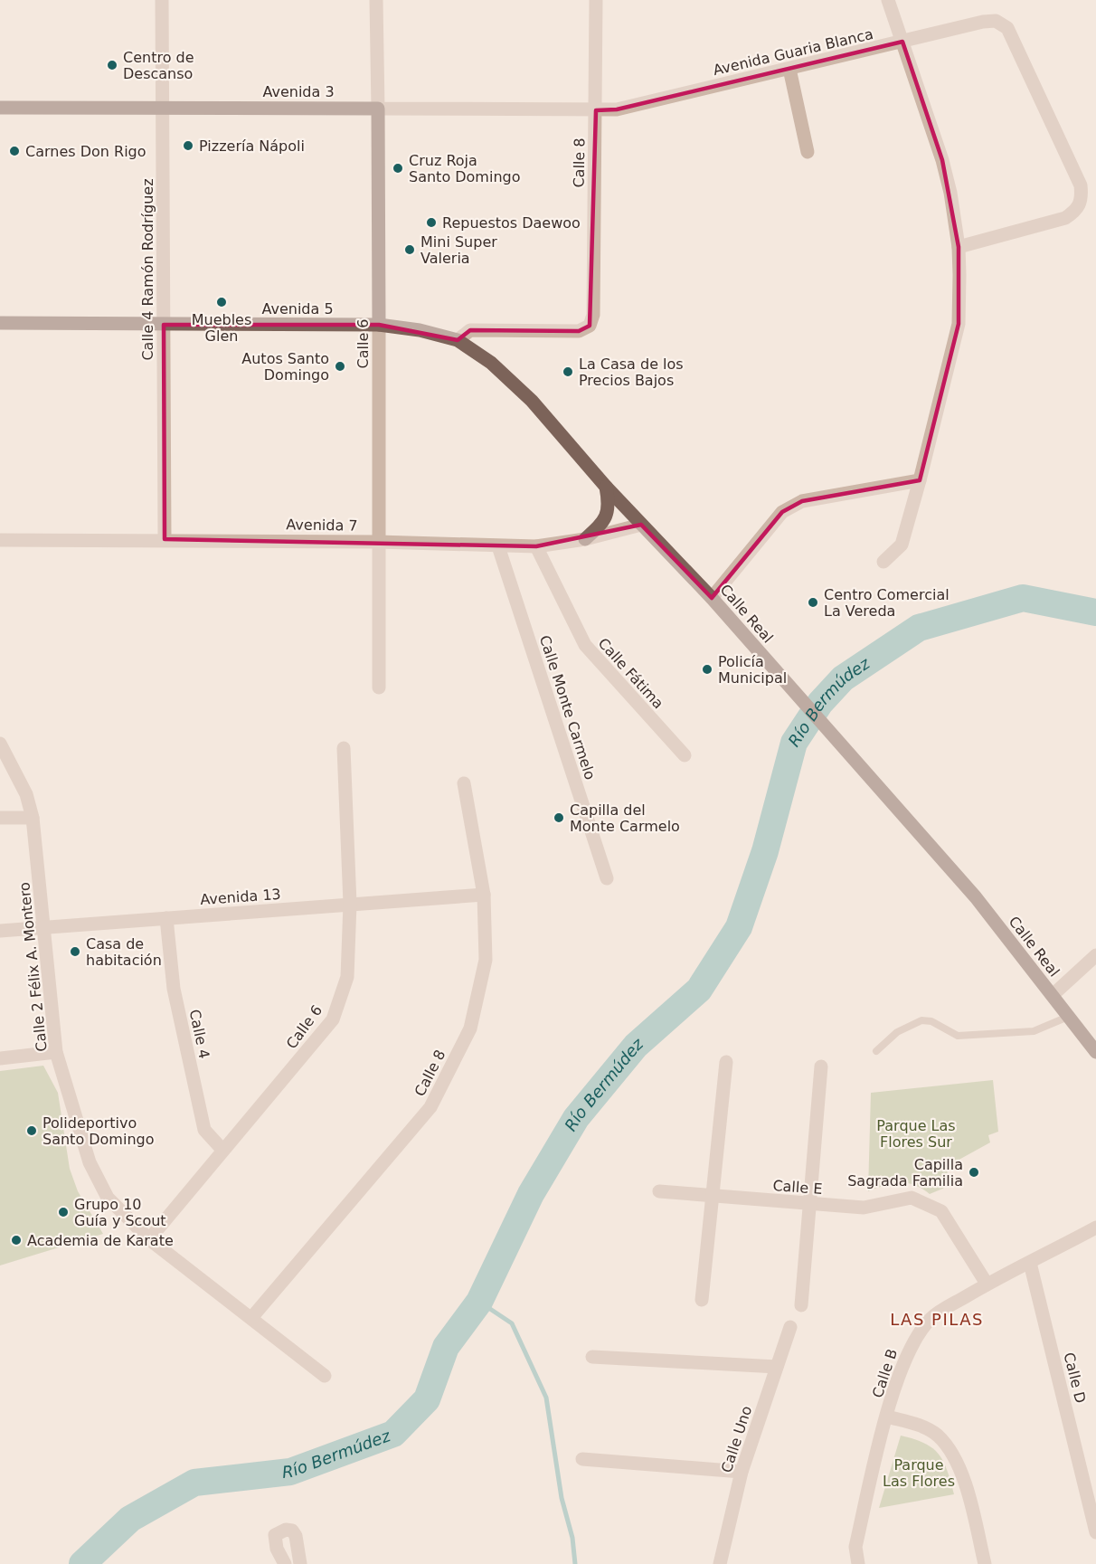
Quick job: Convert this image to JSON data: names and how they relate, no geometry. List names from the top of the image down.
{
  "streets": {
    "main road": [
      "Avenida 3",
      "Avenida 5",
      "Calle 6",
      "Calle Real"
    ],
    "street": [
      "Avenida Guaria Blanca",
      "Calle 8",
      "Calle 4 Ramón Rodríguez",
      "Avenida 7",
      "Calle Fátima",
      "Calle Monte Carmelo",
      "Avenida 13",
      "Calle 2 Félix A. Montero",
      "Calle 4",
      "Calle E",
      "Calle B",
      "Calle D",
      "Calle Uno"
    ]
  },
  "crossings": [
    ["Avenida Guaria Blanca", "Avenida 3"],
    ["Avenida Guaria Blanca", "Calle 8"],
    ["Avenida 3", "Calle 8"],
    ["Avenida 3", "Calle 4 Ramón Rodríguez"],
    ["Avenida 3", "Calle 6"],
    ["Calle 8", "Avenida 5"],
    ["Calle 8", "Calle Real"],
    ["Calle 8", "Avenida 13"],
    ["Calle 8", "Calle 2 Félix A. Montero"],
    ["Calle 4 Ramón Rodríguez", "Avenida 5"],
    ["Calle 4 Ramón Rodríguez", "Avenida 7"],
    ["Avenida 5", "Calle 6"],
    ["Avenida 5", "Calle Real"],
    ["Calle 6", "Avenida 7"],
    ["Calle 6", "Avenida 13"],
    ["Calle 6", "Calle 2 Félix A. Montero"],
    ["Calle 6", "Calle 4"],
    ["Avenida 7", "Calle Real"],
    ["Avenida 7", "Calle Fátima"],
    ["Avenida 7", "Calle Monte Carmelo"],
    ["Avenida 13", "Calle 2 Félix A. Montero"],
    ["Avenida 13", "Calle 4"],
    ["Calle E", "Calle B"],
    ["Calle B", "Calle D"]
  ],
  "districts": ["LAS PILAS"],
  "water": ["Río Bermúdez"],
  "parks": ["Parque Las Flores Sur", "Parque Las Flores"],
  "places": [
    "Centro de Descanso",
    "Pizzería Nápoli",
    "Carnes Don Rigo",
    "Cruz Roja Santo Domingo",
    "Repuestos Daewoo",
    "Mini Super Valeria",
    "Muebles Glen",
    "Autos Santo Domingo",
    "La Casa de los Precios Bajos",
    "Centro Comercial La Vereda",
    "Policía Municipal",
    "Capilla del Monte Carmelo",
    "Casa de habitación",
    "Polideportivo Santo Domingo",
    "Capilla Sagrada Familia",
    "Grupo 10 Guía y Scout",
    "Academia de Karate"
  ]
}
